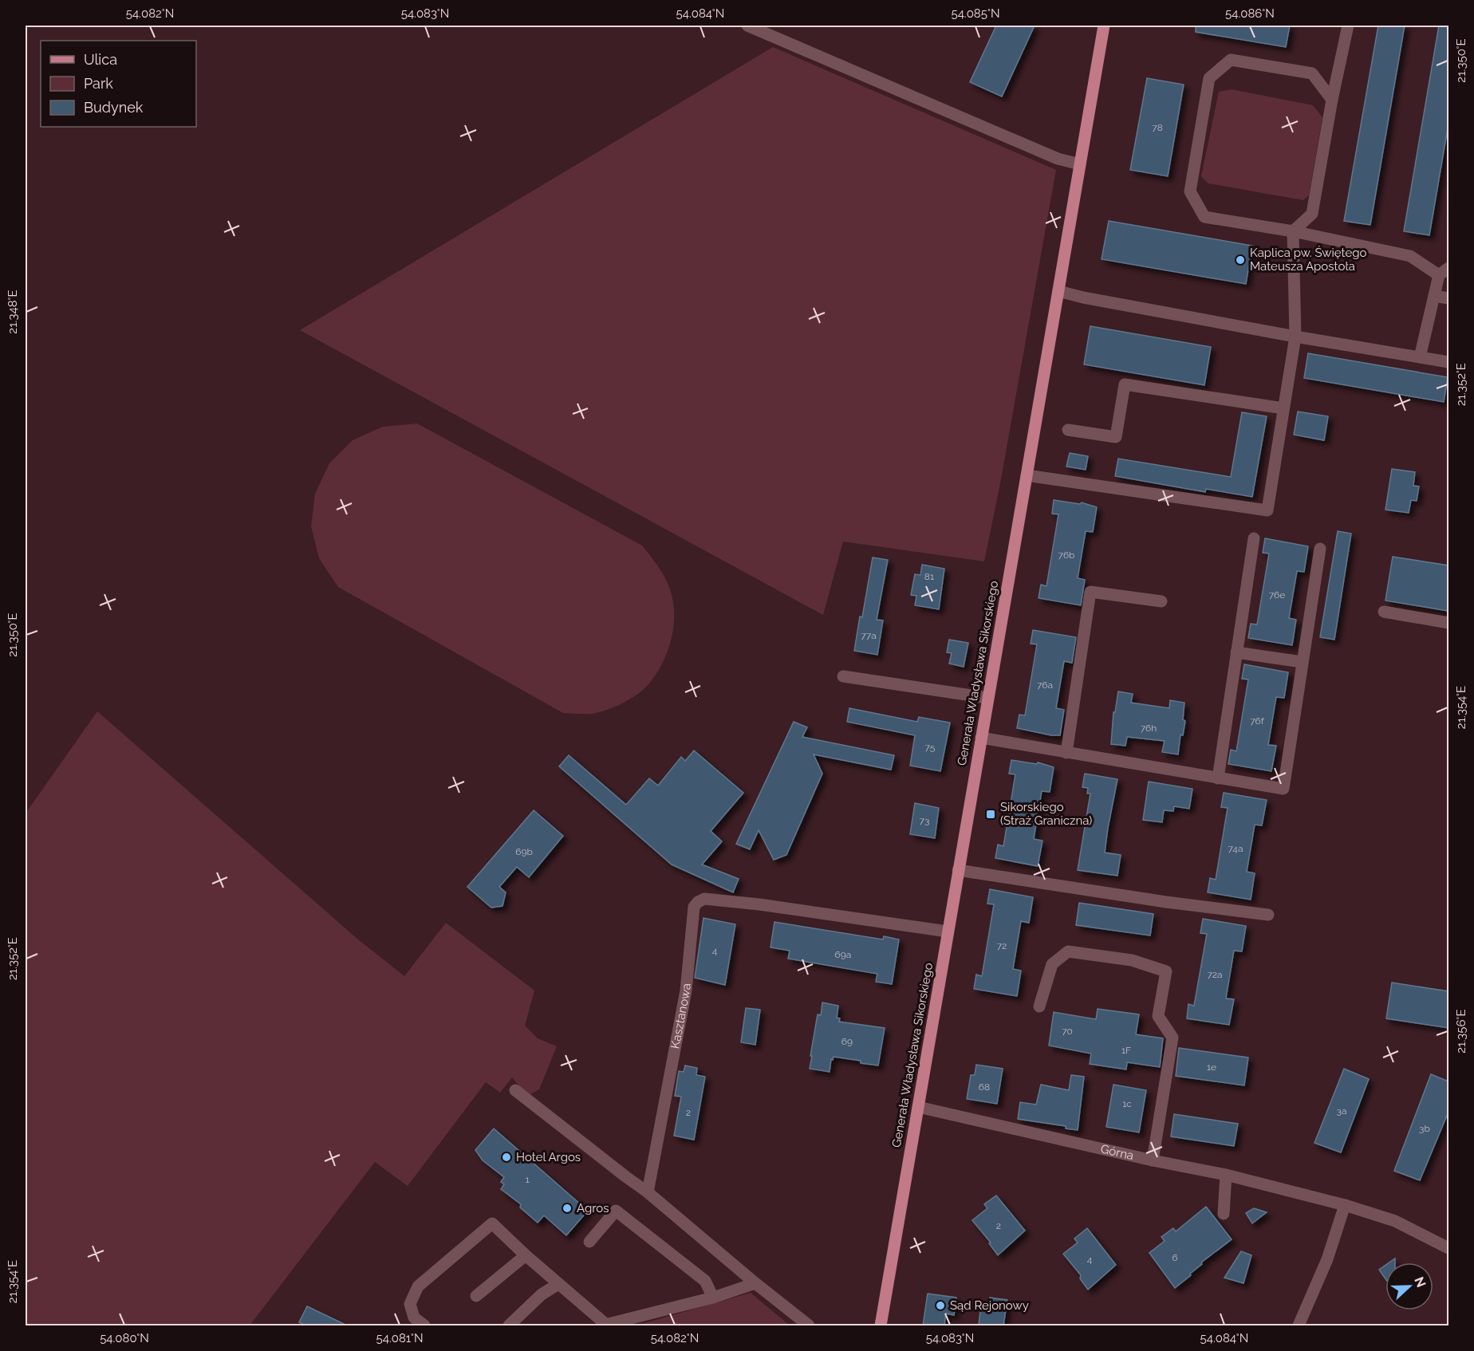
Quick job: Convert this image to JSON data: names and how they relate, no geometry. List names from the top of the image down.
{
  "streets": {
    "main road": ["Generała Władysława Sikorskiego"],
    "street": ["Kasztanowa", "Górna"]
  },
  "crossings": [
    ["Generała Władysława Sikorskiego", "Kasztanowa"],
    ["Generała Władysława Sikorskiego", "Górna"]
  ],
  "places": {
    "other": [
      "Kaplica pw. Świętego Mateusza Apostoła",
      "Hotel Argos",
      "Agros",
      "Sąd Rejonowy"
    ],
    "transit": ["Sikorskiego (Straż Graniczna)"]
  },
  "house_numbers": [
    "78",
    "76b",
    "81",
    "76e",
    "77a",
    "76a",
    "76f",
    "76h",
    "75",
    "73",
    "74a",
    "69b",
    "72",
    "4",
    "69a",
    "72a",
    "70",
    "69",
    "1F",
    "1e",
    "68",
    "1c",
    "3a",
    "2",
    "3b",
    "1",
    "2",
    "6",
    "4"
  ],
  "legend": ["Ulica", "Park", "Budynek"],
  "north": "right",
  "coordinates": [
    "54.082°N",
    "54.083°N",
    "54.084°N",
    "54.085°N",
    "54.086°N",
    "21.350°E",
    "21.348°E",
    "21.352°E",
    "21.354°E",
    "21.356°E",
    "54.080°N",
    "54.081°N"
  ]
}
